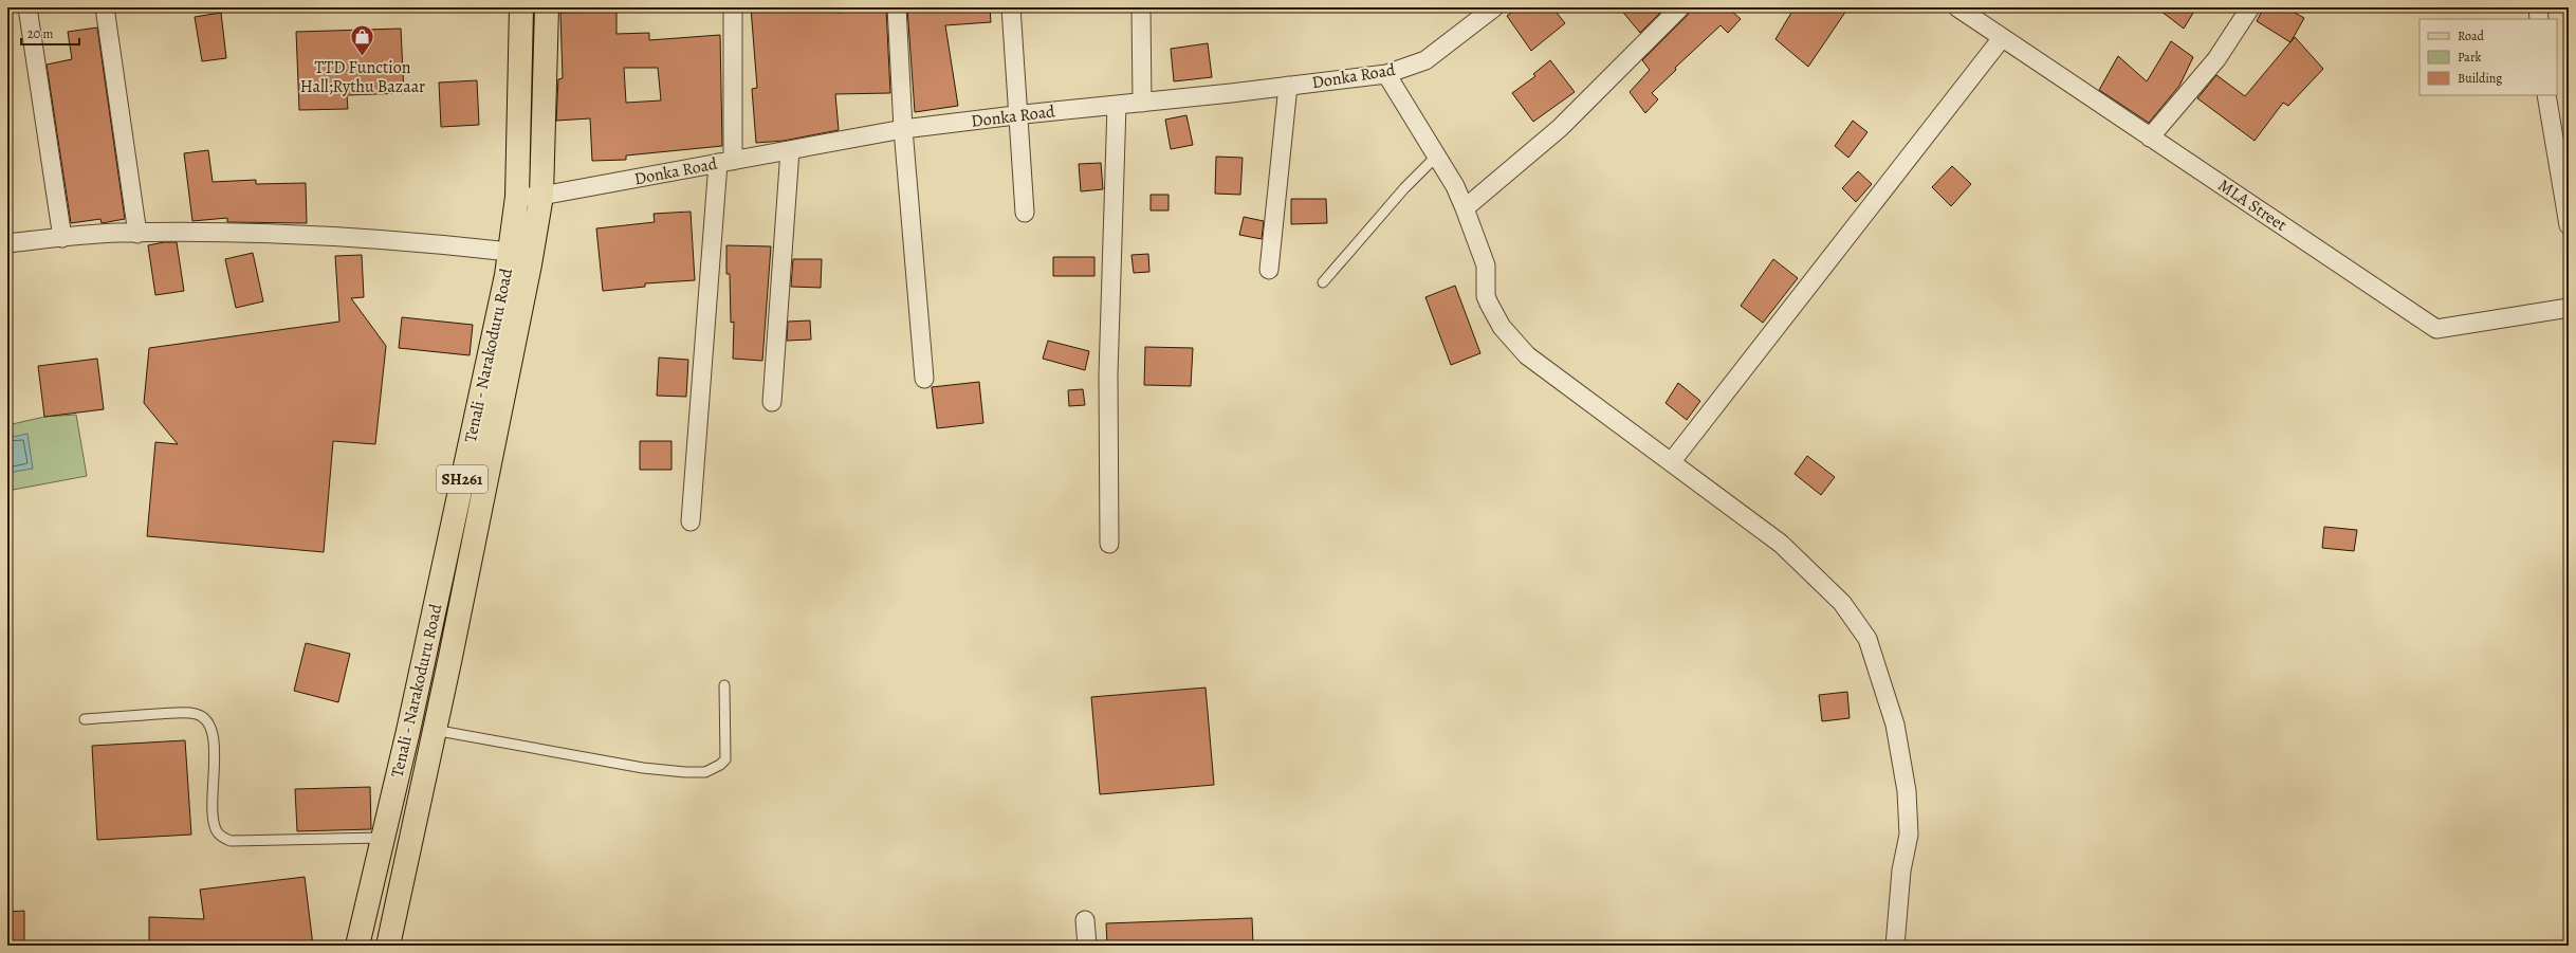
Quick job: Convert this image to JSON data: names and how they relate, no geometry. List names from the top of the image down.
{
  "streets": {
    "main road": ["Tenali - Narakoduru Road", "SH261"],
    "street": ["Donka Road", "MLA Street"]
  },
  "crossings": [
    ["Donka Road", "Tenali - Narakoduru Road"]
  ],
  "places": {
    "shop": ["TTD Function Hall;Rythu Bazaar"]
  },
  "legend": ["Road", "Park", "Building"],
  "scale_bar": "20 m"
}
